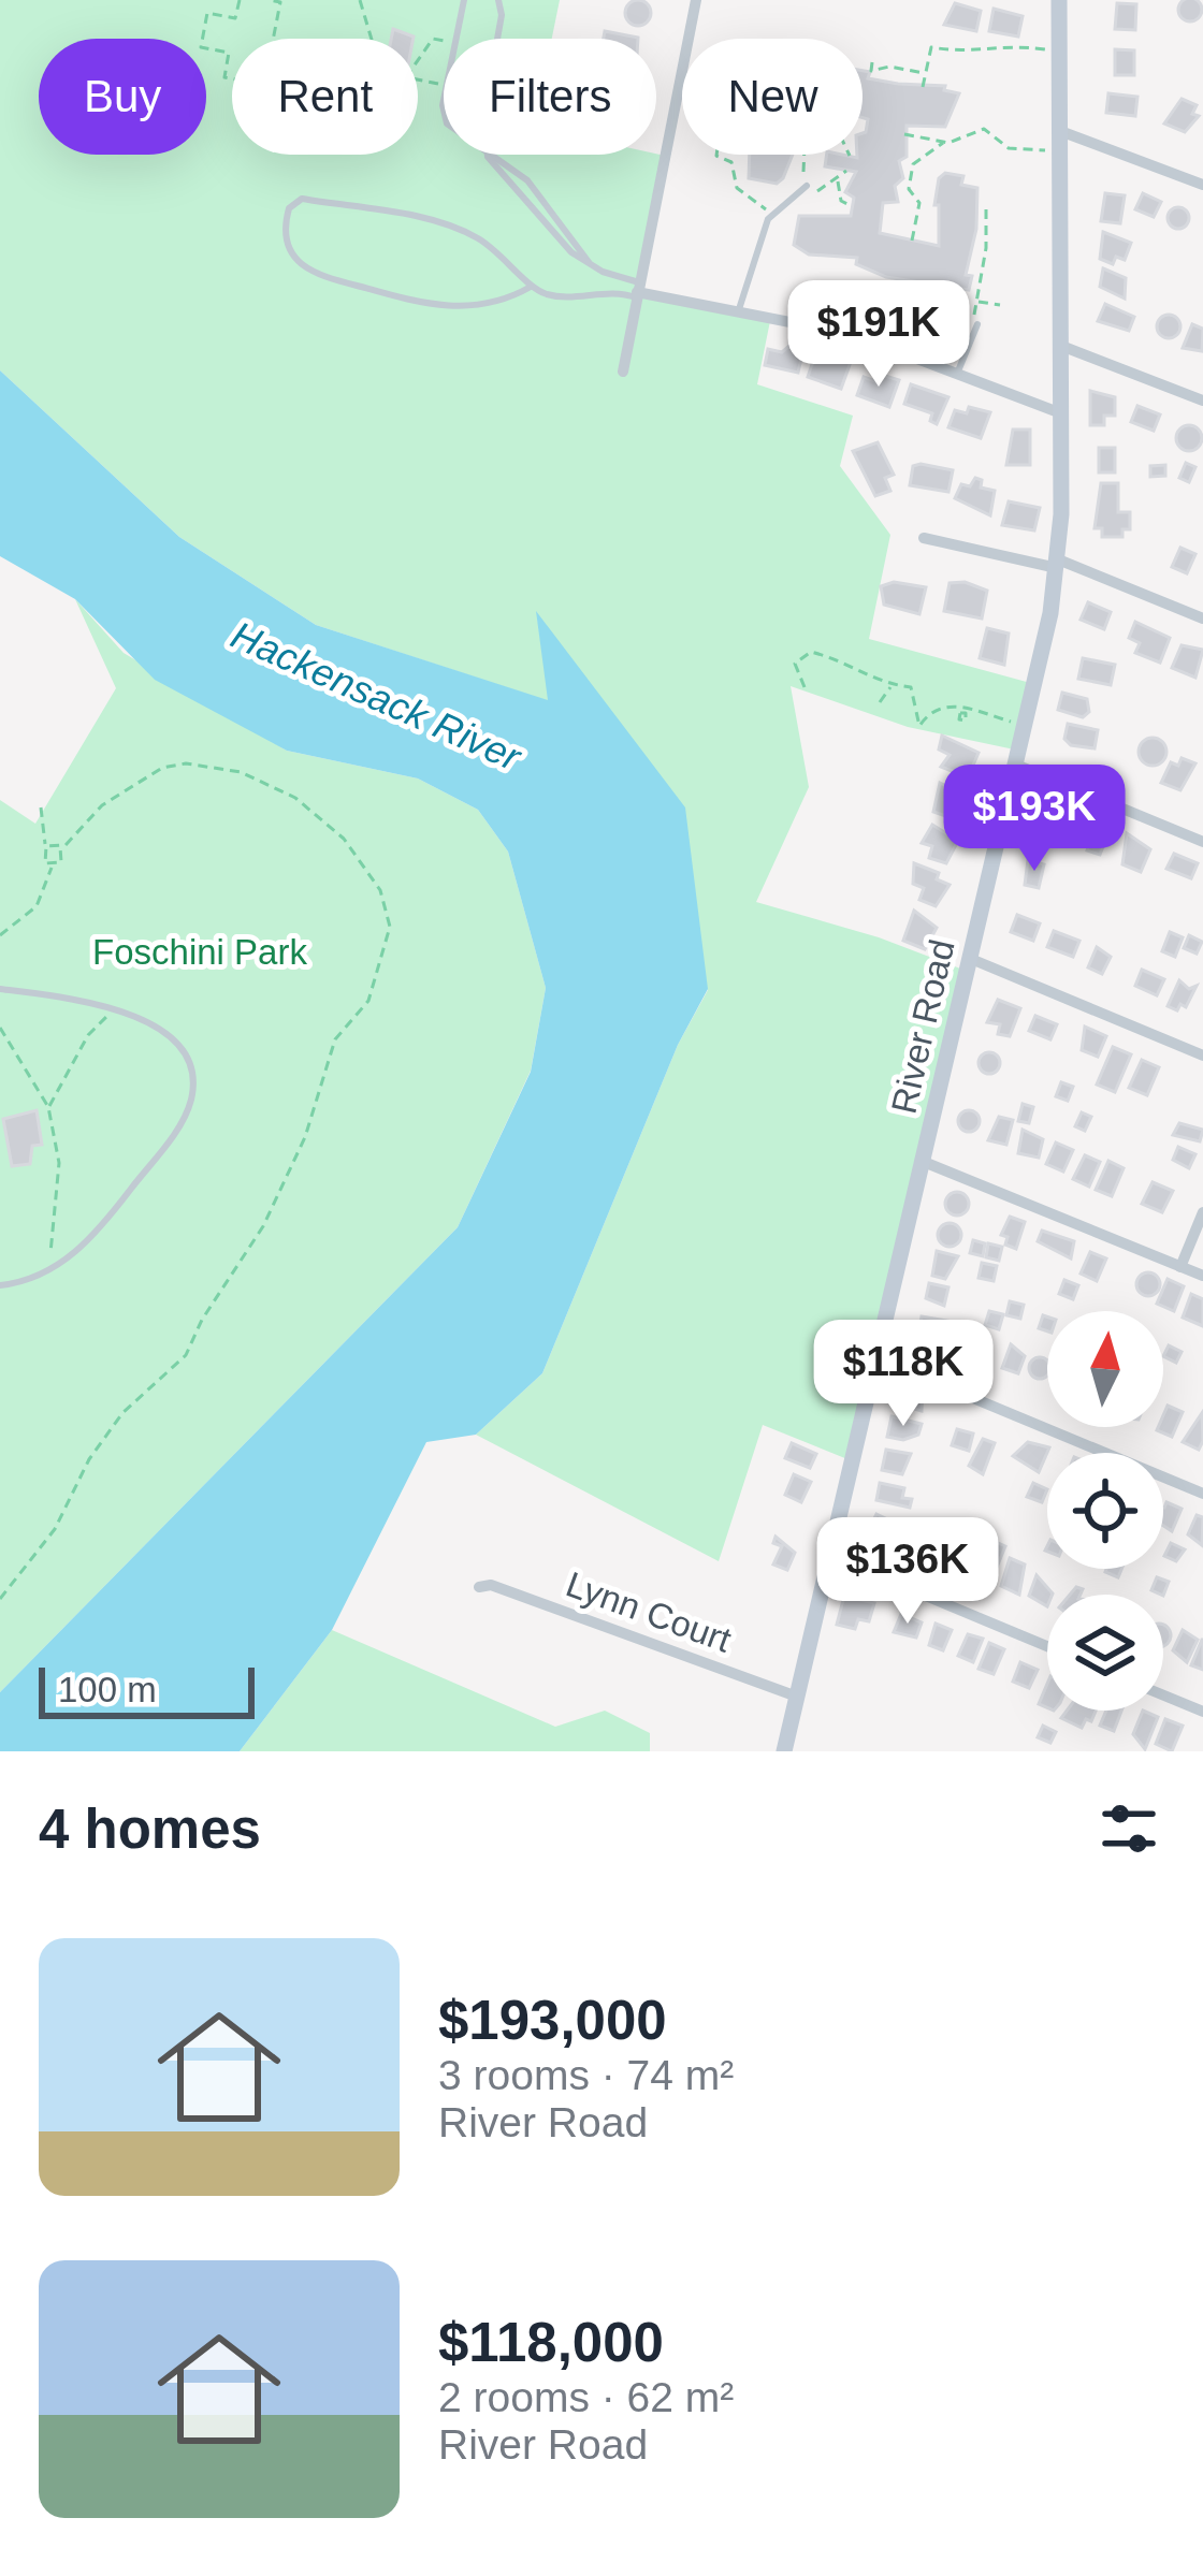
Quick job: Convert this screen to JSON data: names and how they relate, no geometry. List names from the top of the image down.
{
  "streets": {
    "main road": ["River Road"],
    "street": ["Lynn Court"]
  },
  "crossings": [
    ["River Road", "Lynn Court"]
  ],
  "water": ["Hackensack River"],
  "parks": ["Foschini Park"],
  "scale_bar": "100 m",
  "north": "top",
  "page": {
    "chip": [
      "Buy",
      "Rent",
      "Filters",
      "New"
    ],
    "price": [
      "$191K",
      "$193K",
      "$118K",
      "$136K"
    ],
    "scale": "100 m",
    "heading": "4 homes",
    "list": [
      {
        "name": "$193,000",
        "note": "3 rooms · 74 m² · River Road"
      },
      {
        "name": "$118,000",
        "note": "2 rooms · 62 m² · River Road"
      }
    ]
  }
}
